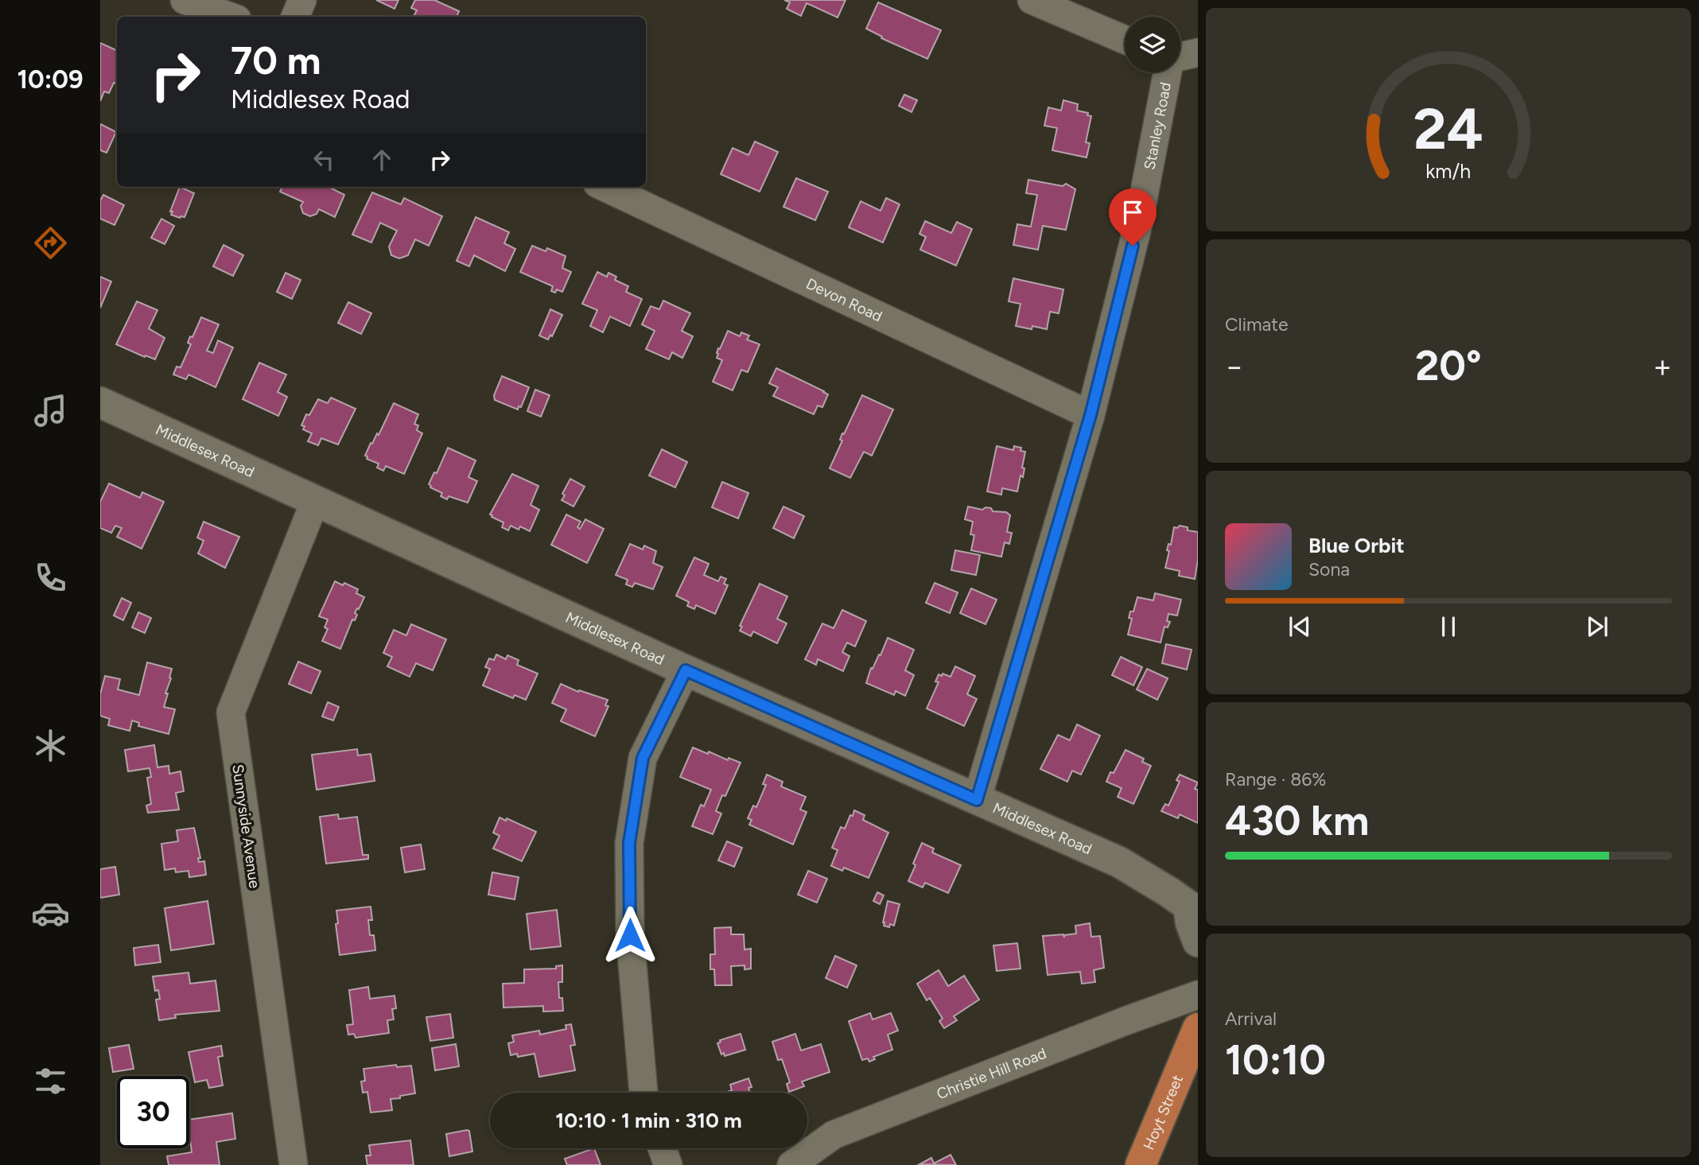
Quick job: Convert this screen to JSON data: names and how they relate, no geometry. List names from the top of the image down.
{
  "streets": {
    "main road": ["Hoyt Street"],
    "street": [
      "Stanley Road",
      "Devon Road",
      "Middlesex Road",
      "Sunnyside Avenue",
      "Christie Hill Road"
    ]
  },
  "crossings": [
    ["Stanley Road", "Devon Road"],
    ["Stanley Road", "Middlesex Road"],
    ["Middlesex Road", "Sunnyside Avenue"]
  ],
  "page": {
    "tabs": "10:09",
    "turn": ["70 m", "Middlesex Road"],
    "tile": [
      "Climate",
      ["Range · 86%", "430 km"],
      ["Arrival", "10:10"]
    ],
    "heat": ["−", "20°", "+"],
    "song": ["Blue Orbit", "Sona"],
    "limit": "30",
    "trip": "10:10 · 1 min · 310 m",
    "gauge": ["24", "km/h"]
  }
}
